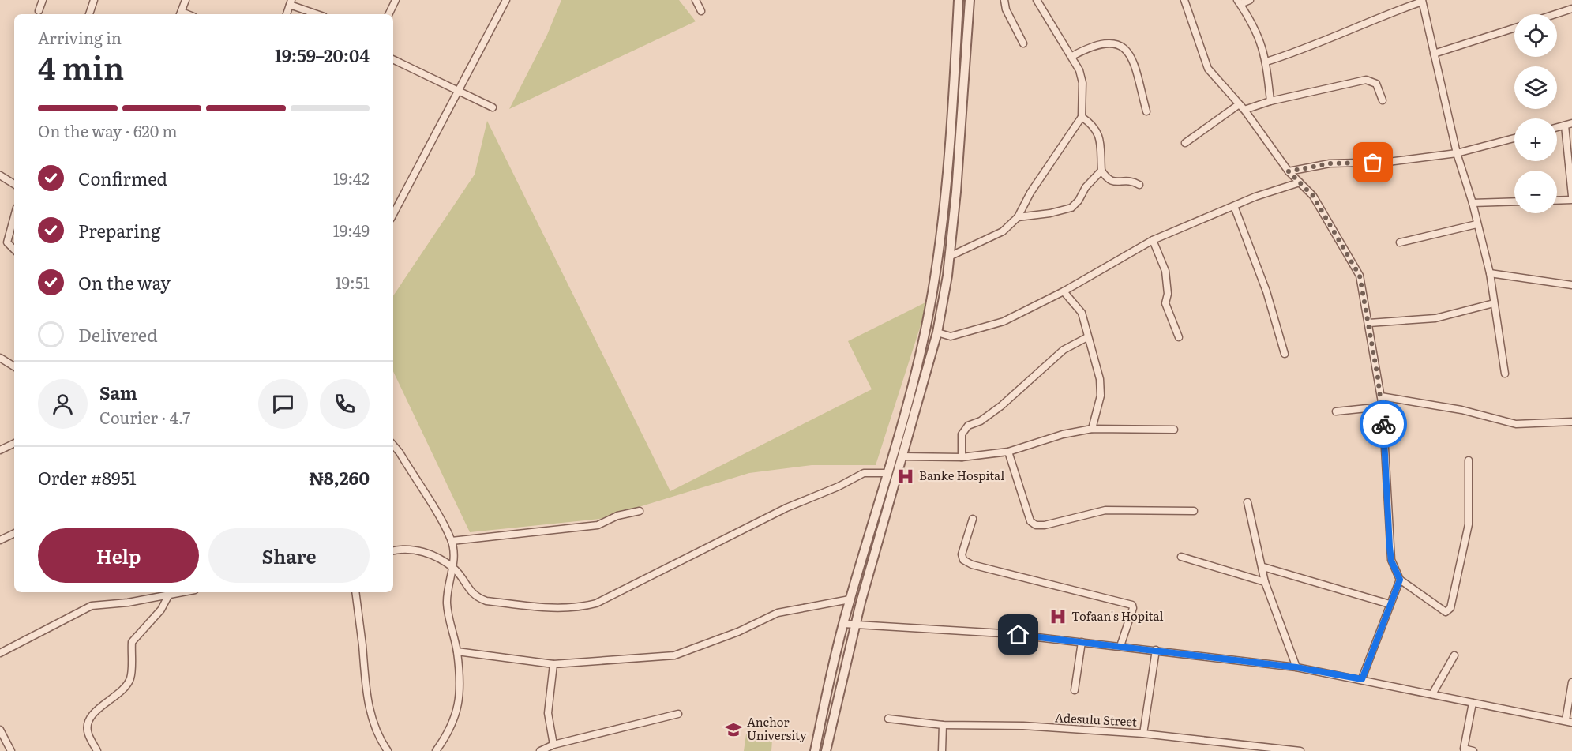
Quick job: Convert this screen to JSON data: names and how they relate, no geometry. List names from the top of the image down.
{
  "streets": {
    "street": ["Adesulu Street"]
  },
  "places": {
    "hospital": ["Banke Hospital", "Tofaan's Hopital"],
    "school or university": ["Anchor University"]
  },
  "page": {
    "map_buttons": ["+", "−"],
    "heading": ["4 min", "Arriving in", "19:59–20:04"],
    "panel": [
      "Sam",
      "Courier · 4.7",
      "Order #8951",
      "₦8,260"
    ],
    "bar": "On the way · 620 m",
    "list": [
      ["Confirmed", "19:42"],
      ["Preparing", "19:49"],
      ["On the way", "19:51"],
      "Delivered"
    ],
    "buttons": ["Help", "Share"]
  }
}
